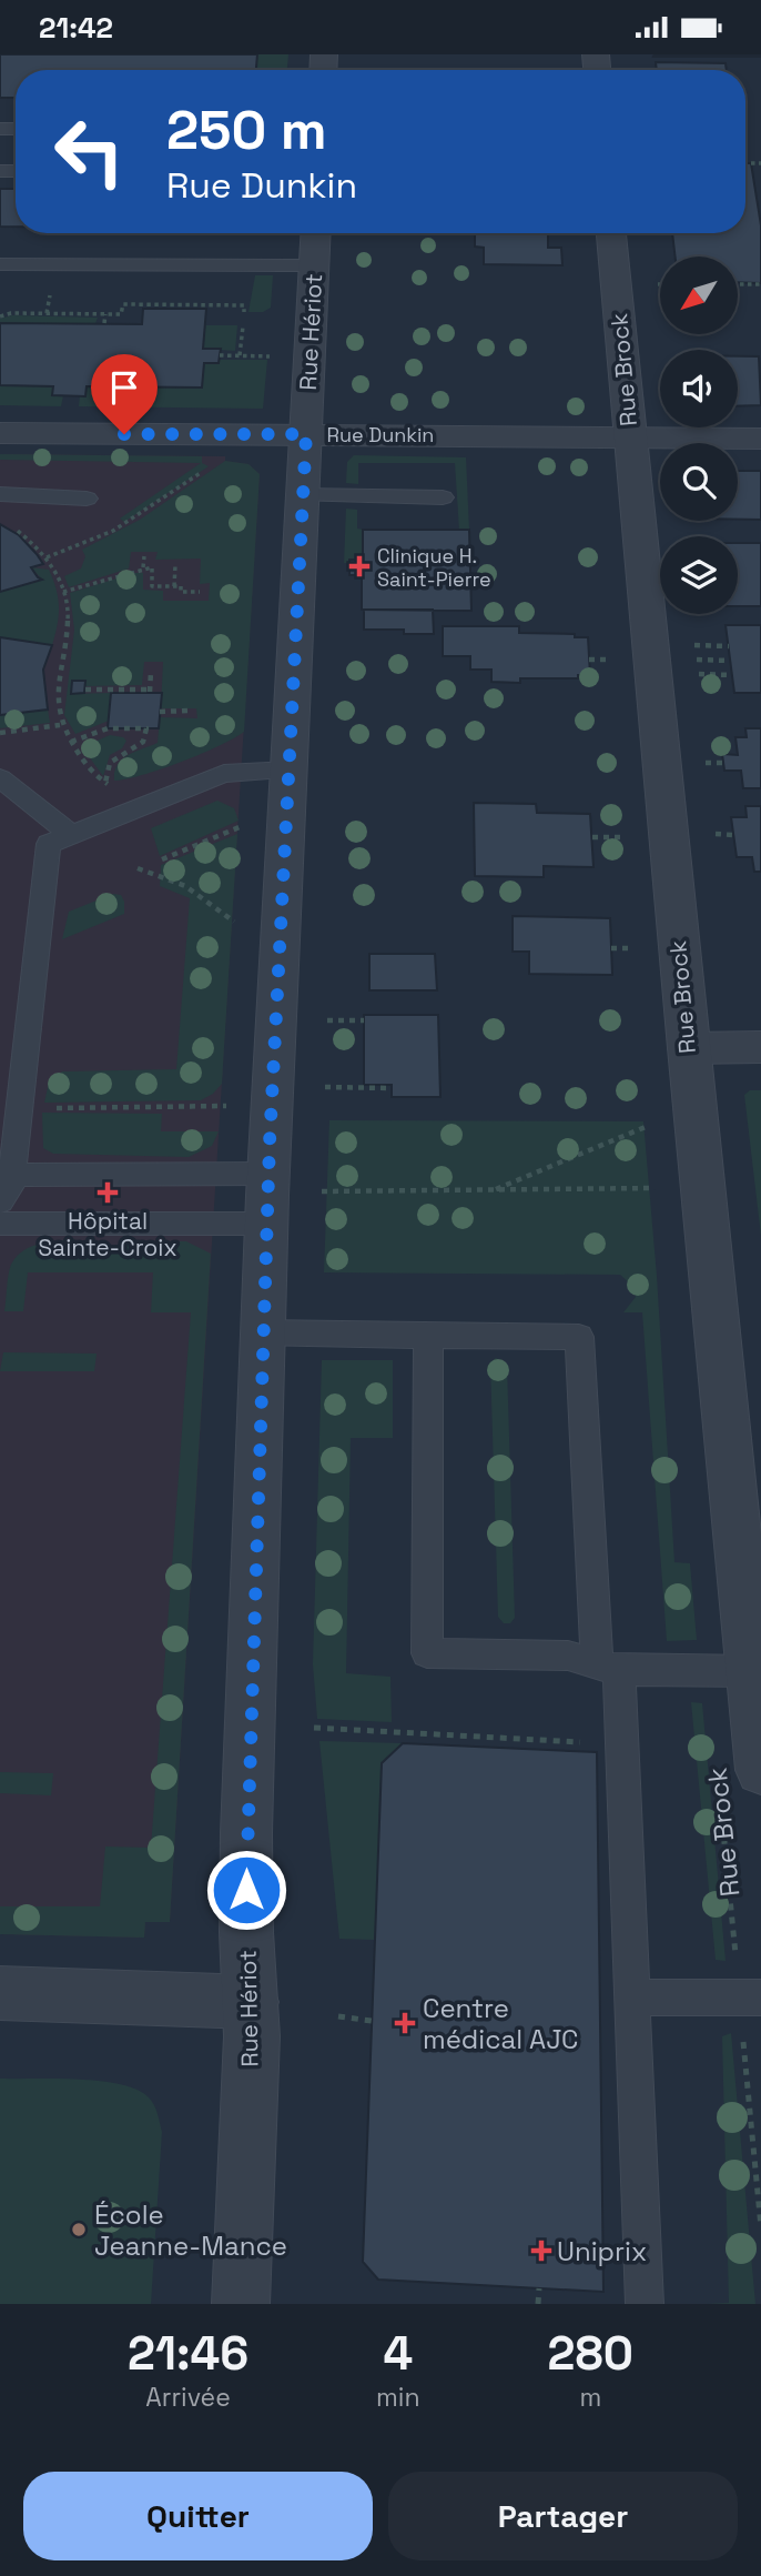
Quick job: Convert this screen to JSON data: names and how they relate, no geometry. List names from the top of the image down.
{
  "streets": {
    "street": ["Rue Hériot", "Rue Brock", "Rue Dunkin"]
  },
  "crossings": [
    ["Rue Hériot", "Rue Dunkin"],
    ["Rue Brock", "Rue Dunkin"]
  ],
  "places": {
    "health": [
      "Clinique H. Saint-Pierre",
      "Hôpital Sainte-Croix",
      "Centre médical AJC",
      "Uniprix"
    ],
    "other": ["École Jeanne-Mance"]
  },
  "north": "bottom left",
  "page": {
    "status": "21:42",
    "turn": ["250 m", "Rue Dunkin"],
    "eta": [
      "21:46",
      "Arrivée",
      "4",
      "min",
      "280",
      "m"
    ],
    "buttons": ["Quitter", "Partager"]
  }
}
